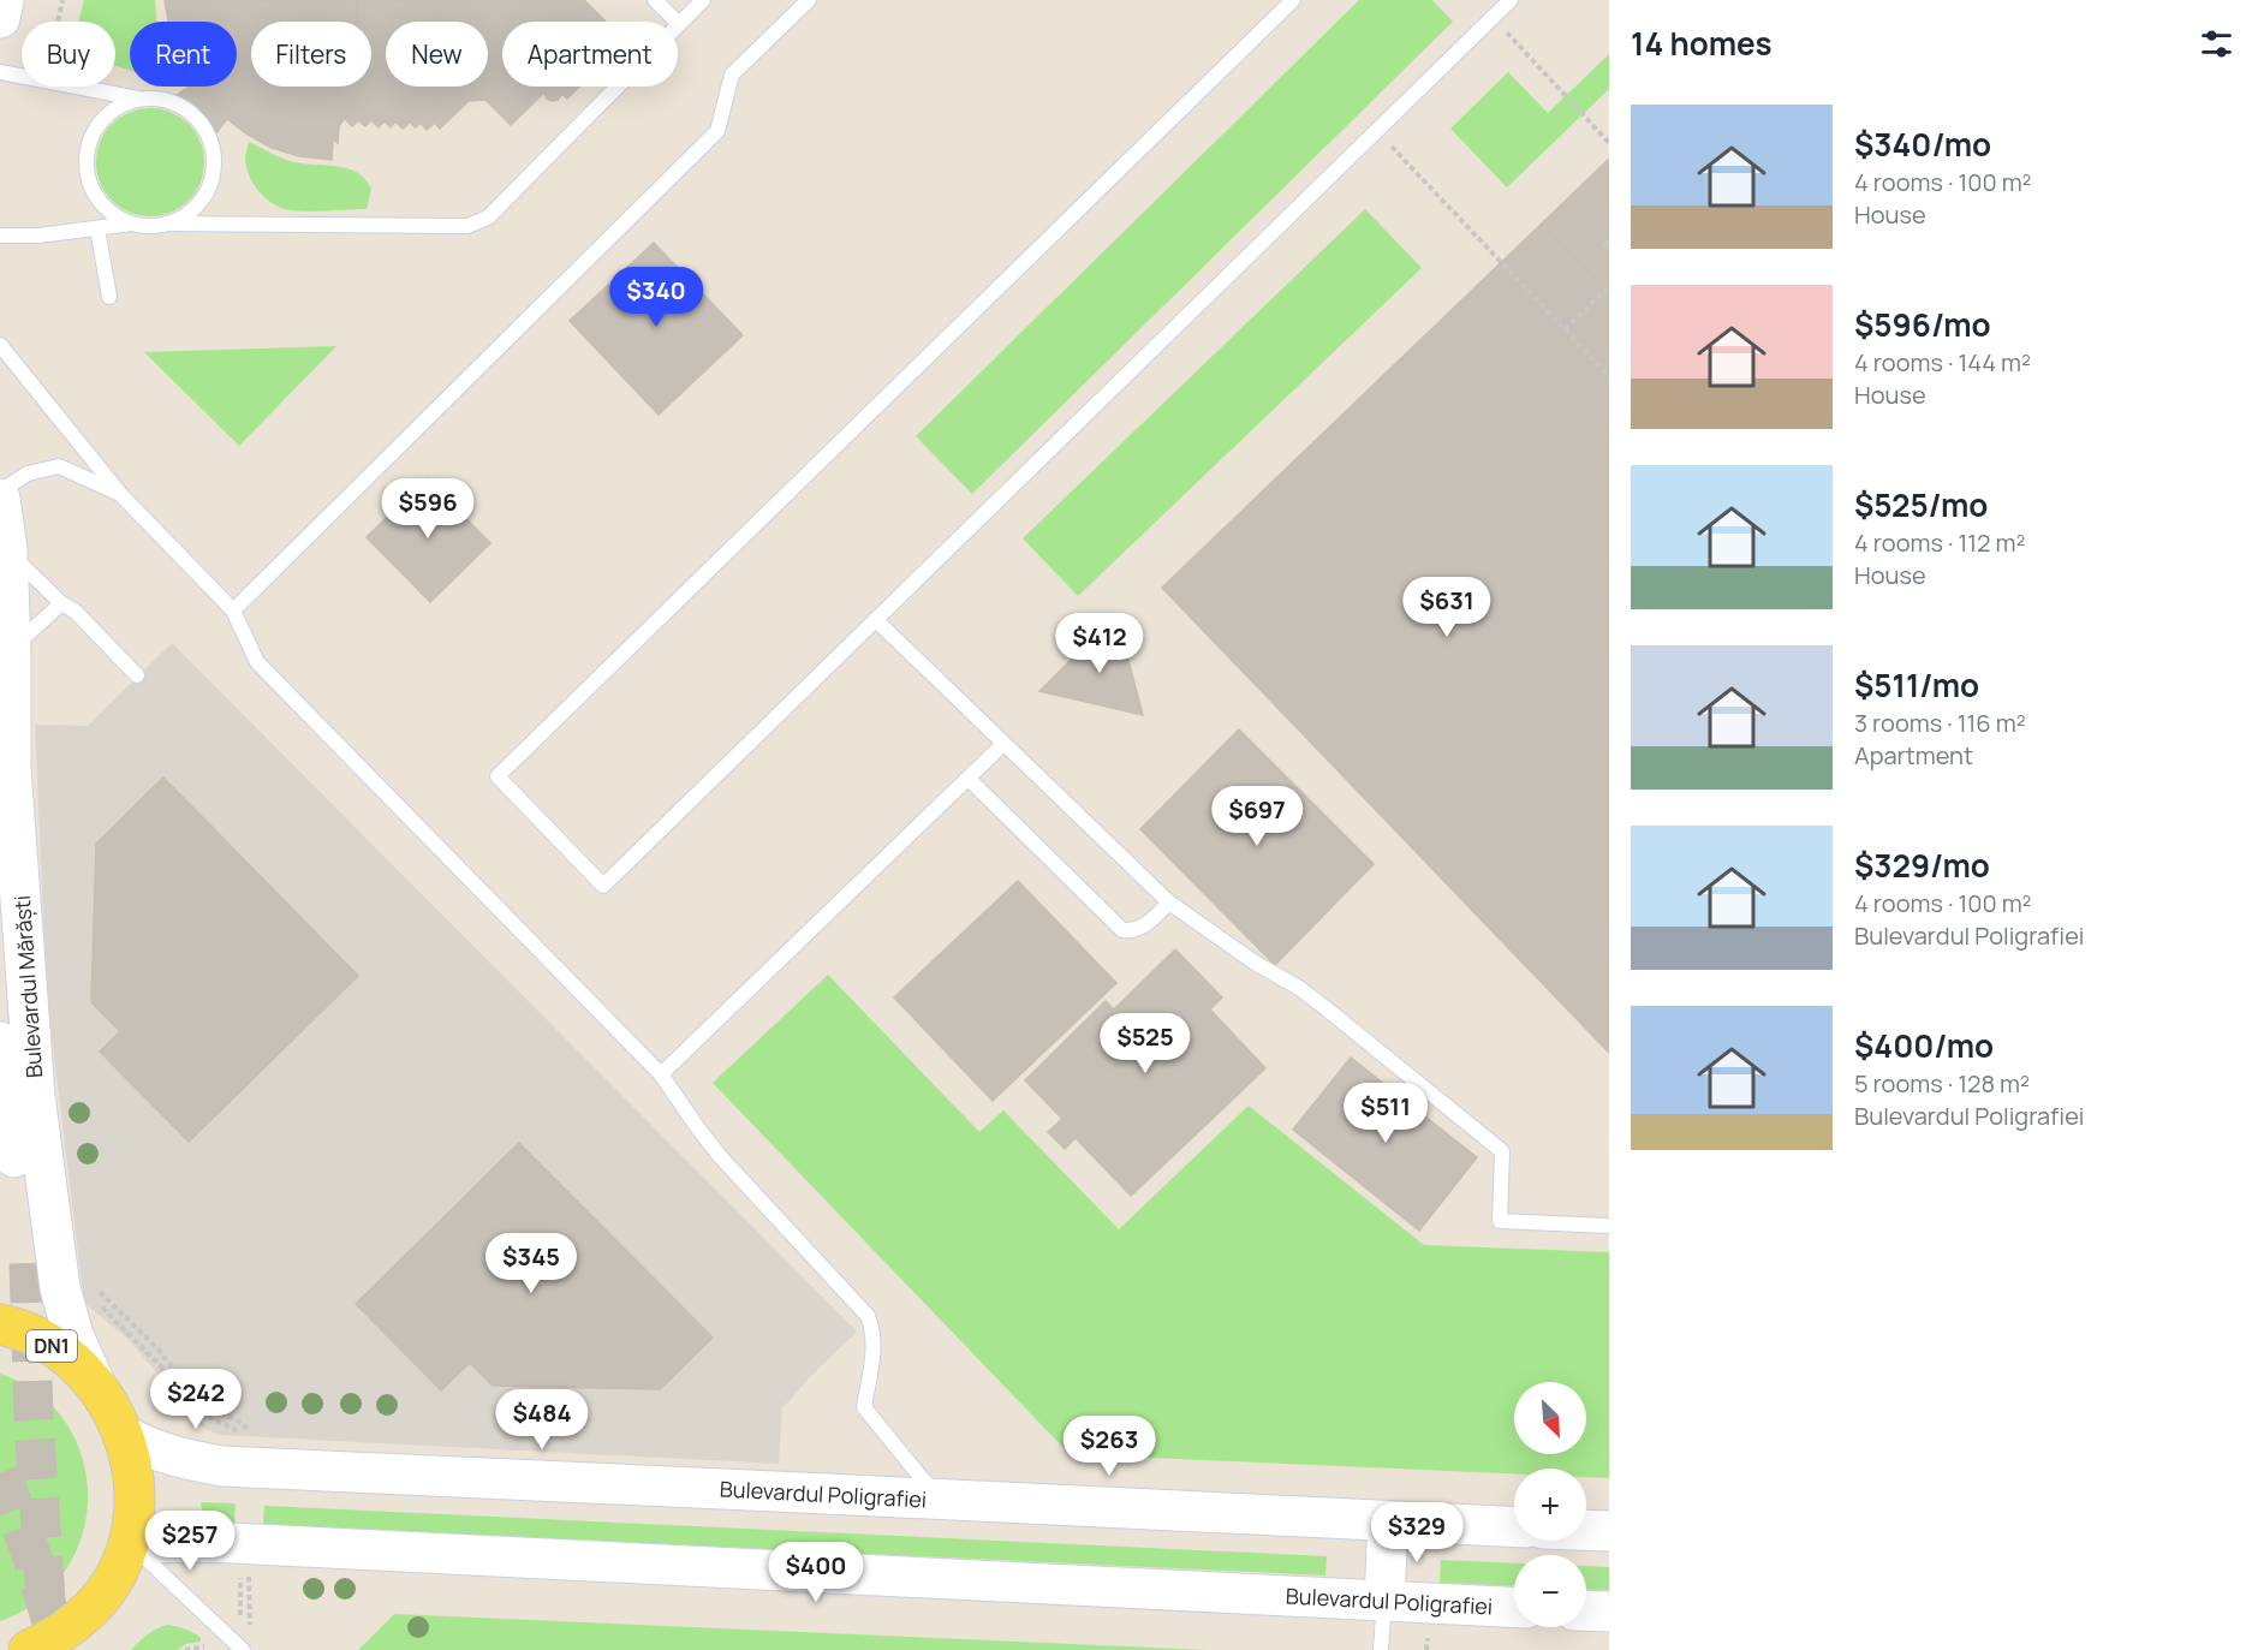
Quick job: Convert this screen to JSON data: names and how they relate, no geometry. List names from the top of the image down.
{
  "streets": {
    "main road": ["Bulevardul Mărăști", "DN1", "Bulevardul Poligrafiei"]
  },
  "crossings": [
    ["Bulevardul Mărăști", "DN1"],
    ["DN1", "Bulevardul Poligrafiei"]
  ],
  "north": "bottom right",
  "page": {
    "heading": "14 homes",
    "chip": [
      "Buy",
      "Rent",
      "Filters",
      "New",
      "Apartment"
    ],
    "list": [
      {
        "name": "$340/mo",
        "note": "4 rooms · 100 m² · House"
      },
      {
        "name": "$596/mo",
        "note": "4 rooms · 144 m² · House"
      },
      {
        "name": "$525/mo",
        "note": "4 rooms · 112 m² · House"
      },
      {
        "name": "$511/mo",
        "note": "3 rooms · 116 m² · Apartment"
      },
      {
        "name": "$329/mo",
        "note": "4 rooms · 100 m² · Bulevardul Poligrafiei"
      },
      {
        "name": "$400/mo",
        "note": "5 rooms · 128 m² · Bulevardul Poligrafiei"
      }
    ],
    "price": [
      "$340",
      "$596",
      "$631",
      "$412",
      "$697",
      "$525",
      "$511",
      "$345",
      "$242",
      "$484",
      "$263",
      "$329",
      "$257",
      "$400"
    ],
    "map_buttons": ["+", "−"]
  }
}
